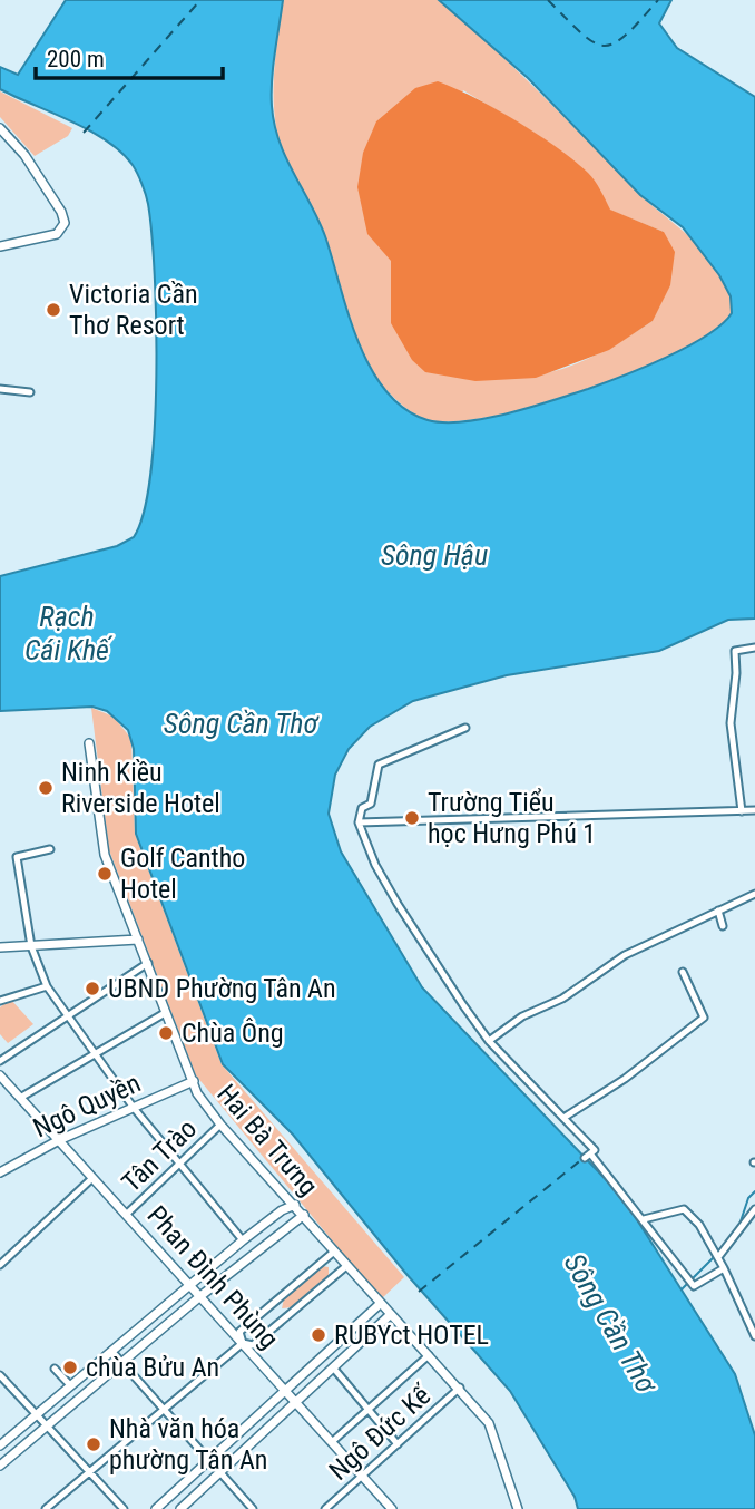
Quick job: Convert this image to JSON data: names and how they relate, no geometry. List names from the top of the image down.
{
  "streets": {
    "street": [
      "Ngô Quyền",
      "Hai Bà Trưng",
      "Tân Trào",
      "Phan Đình Phùng",
      "Ngô Đức Kế"
    ]
  },
  "crossings": [
    ["Ngô Quyền", "Hai Bà Trưng"],
    ["Ngô Quyền", "Phan Đình Phùng"],
    ["Hai Bà Trưng", "Tân Trào"],
    ["Hai Bà Trưng", "Ngô Đức Kế"],
    ["Tân Trào", "Phan Đình Phùng"],
    ["Phan Đình Phùng", "Ngô Đức Kế"]
  ],
  "water": ["Sông Hậu", "Rạch Cái Khế", "Sông Cần Thơ"],
  "places": [
    "Victoria Cần Thơ Resort",
    "Ninh Kiều Riverside Hotel",
    "Trường Tiểu học Hưng Phú 1",
    "Golf Cantho Hotel",
    "UBND Phường Tân An",
    "Chùa Ông",
    "RUBYct HOTEL",
    "chùa Bửu An",
    "Nhà văn hóa phường Tân An"
  ],
  "scale_bar": "200 m"
}
